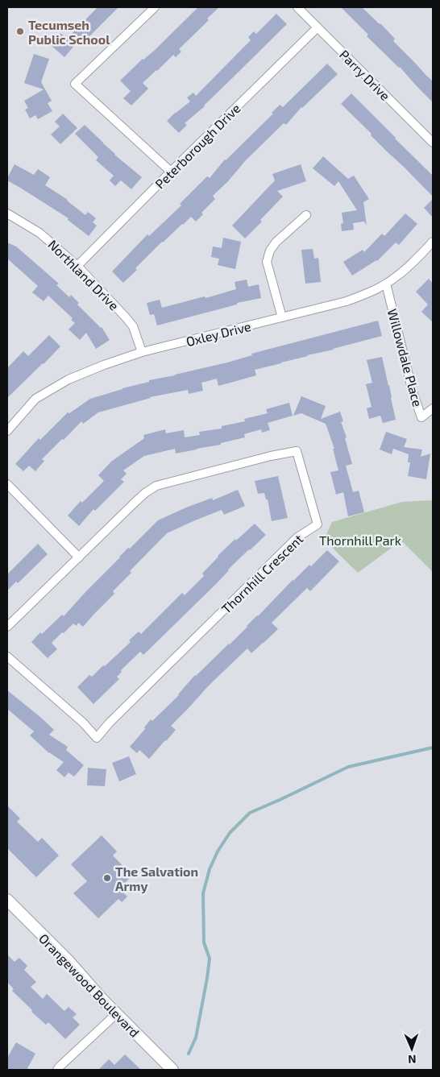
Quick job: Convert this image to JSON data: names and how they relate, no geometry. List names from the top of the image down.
{
  "streets": {
    "street": [
      "Parry Drive",
      "Peterborough Drive",
      "Northland Drive",
      "Oxley Drive",
      "Willowdale Place",
      "Thornhill Crescent",
      "Orangewood Boulevard"
    ]
  },
  "crossings": [
    ["Parry Drive", "Peterborough Drive"],
    ["Peterborough Drive", "Northland Drive"],
    ["Northland Drive", "Oxley Drive"],
    ["Oxley Drive", "Willowdale Place"]
  ],
  "parks": ["Thornhill Park"],
  "places": ["Tecumseh Public School", "The Salvation Army"],
  "north": "bottom"
}
